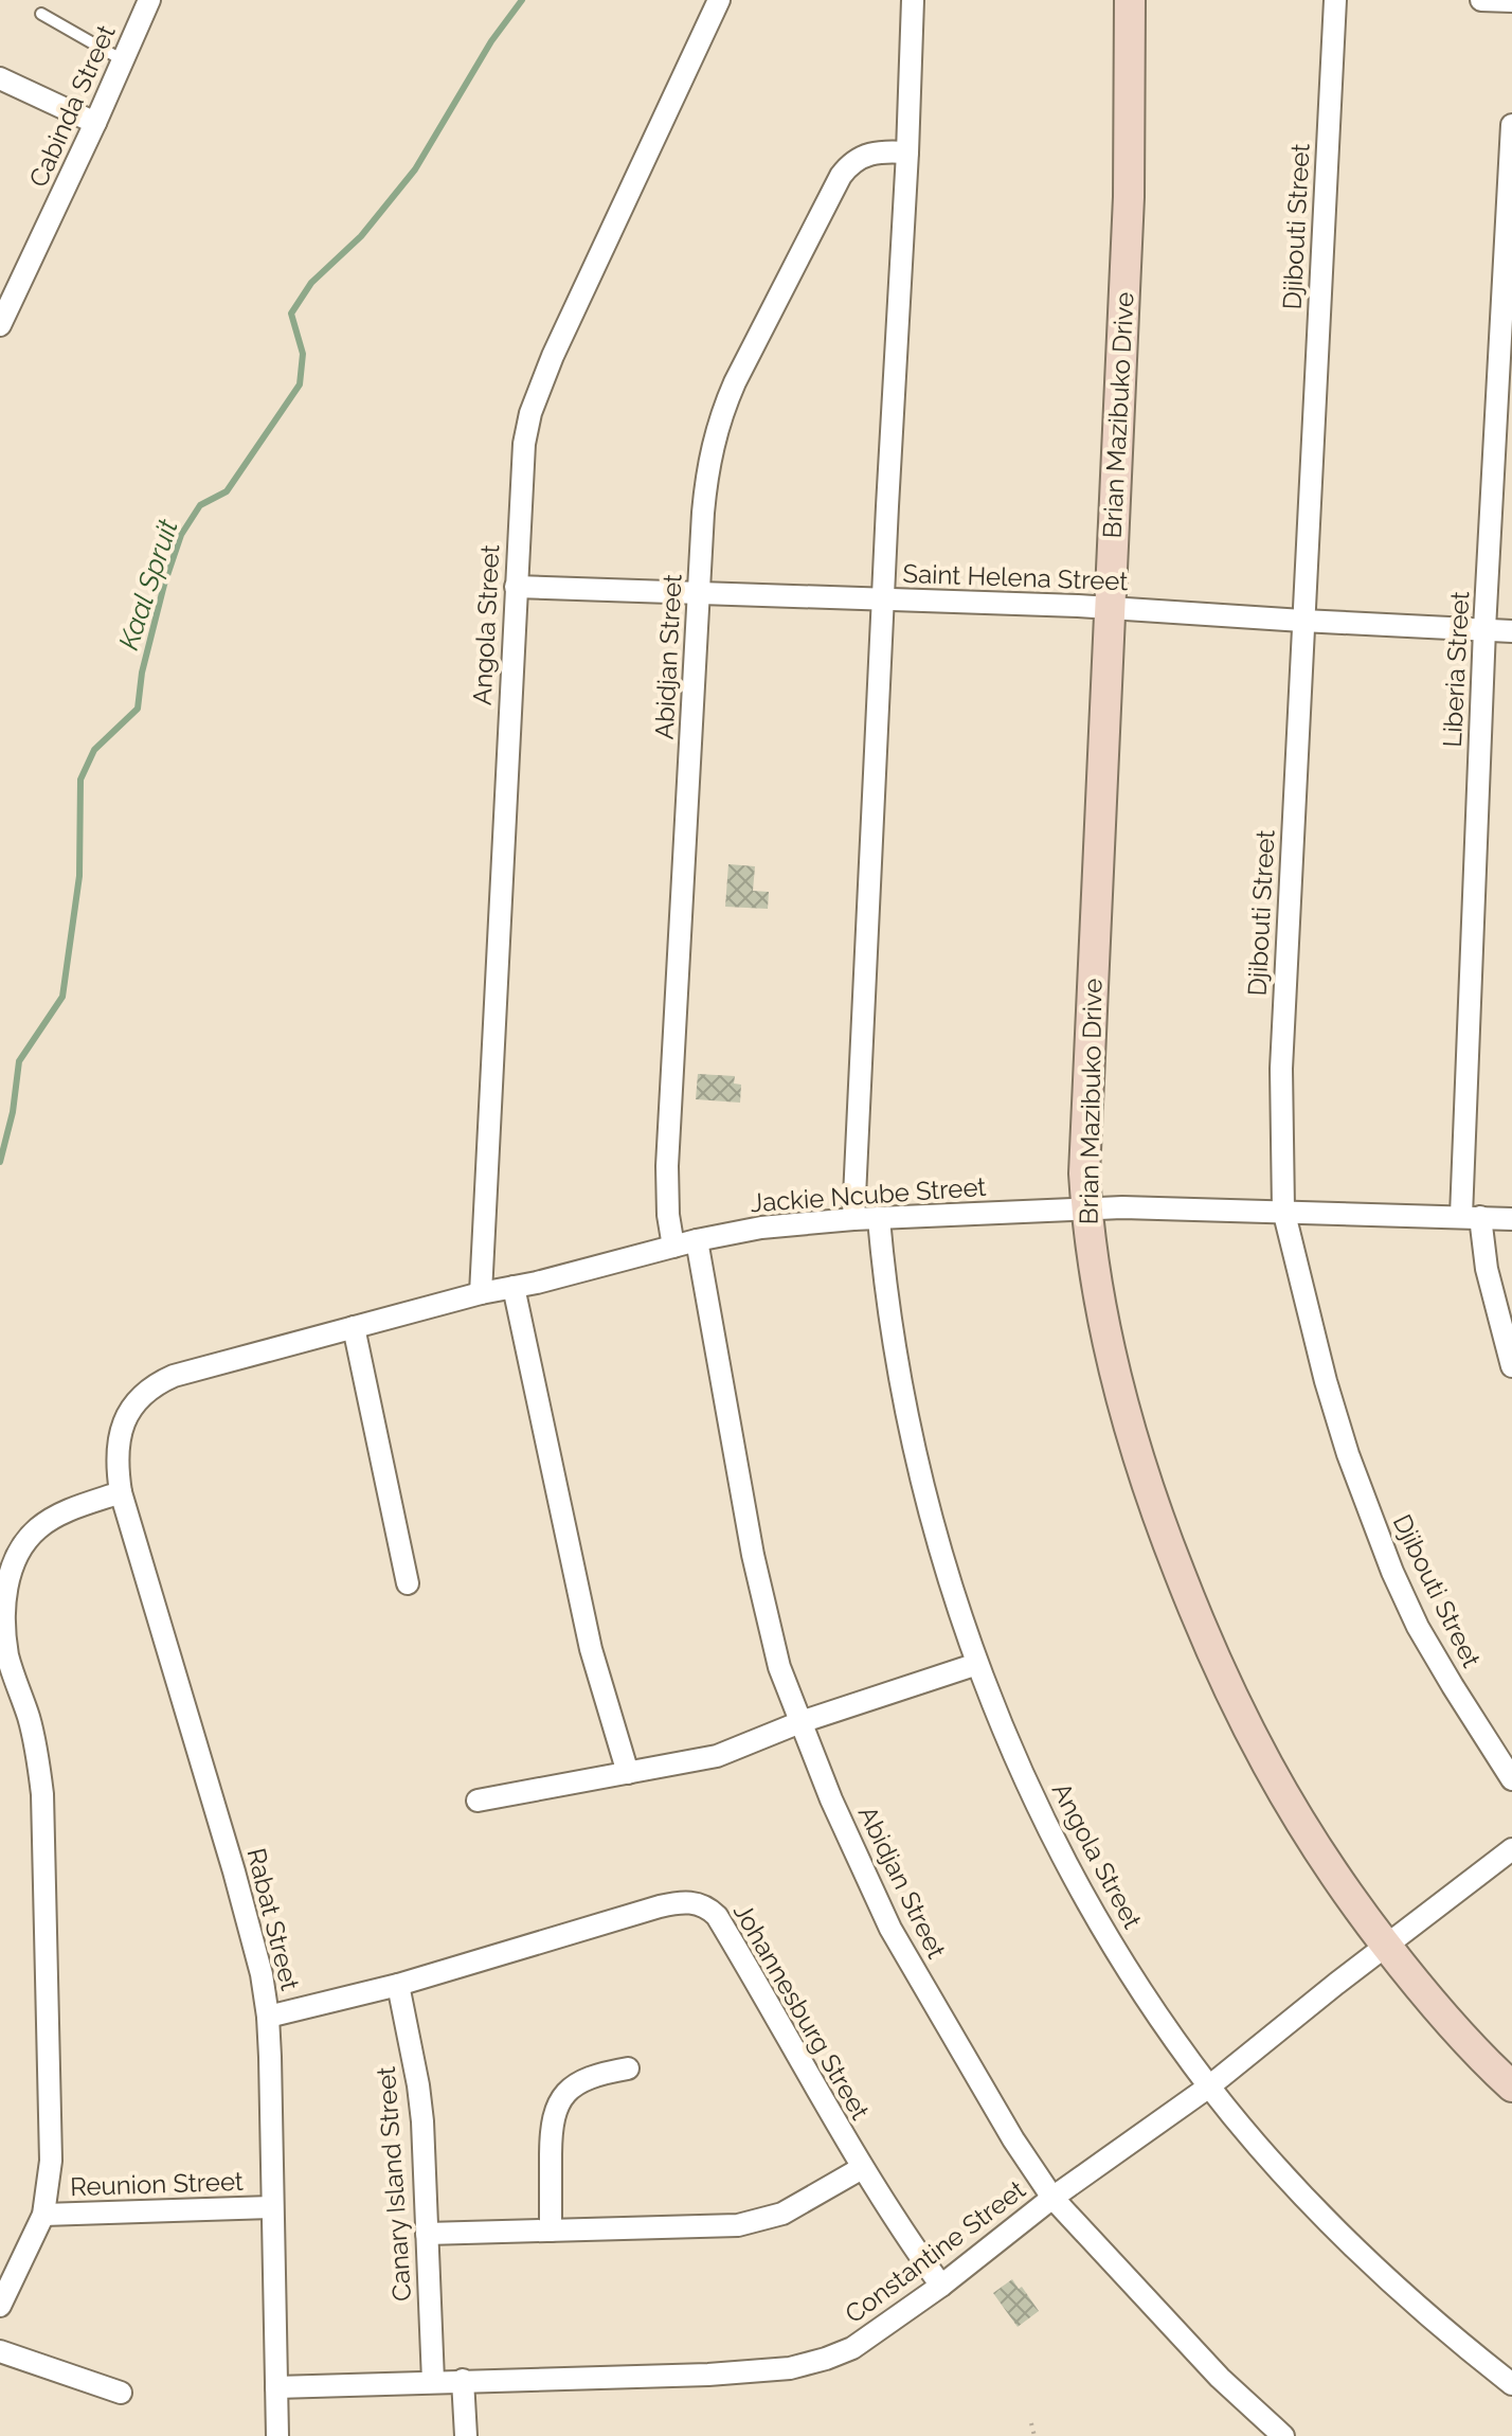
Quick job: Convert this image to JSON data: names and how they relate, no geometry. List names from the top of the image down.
{
  "streets": {
    "street": [
      "Cabinda Street",
      "Djibouti Street",
      "Brian Mazibuko Drive",
      "Saint Helena Street",
      "Angola Street",
      "Abidjan Street",
      "Liberia Street",
      "Jackie Ncube Street",
      "Rabat Street",
      "Johannesburg Street",
      "Reunion Street",
      "Canary Island Street",
      "Constantine Street"
    ]
  },
  "crossings": [
    ["Djibouti Street", "Saint Helena Street"],
    ["Djibouti Street", "Jackie Ncube Street"],
    ["Brian Mazibuko Drive", "Saint Helena Street"],
    ["Brian Mazibuko Drive", "Jackie Ncube Street"],
    ["Brian Mazibuko Drive", "Constantine Street"],
    ["Saint Helena Street", "Angola Street"],
    ["Saint Helena Street", "Abidjan Street"],
    ["Saint Helena Street", "Liberia Street"],
    ["Angola Street", "Jackie Ncube Street"],
    ["Angola Street", "Constantine Street"],
    ["Abidjan Street", "Jackie Ncube Street"],
    ["Abidjan Street", "Constantine Street"],
    ["Liberia Street", "Jackie Ncube Street"],
    ["Jackie Ncube Street", "Rabat Street"],
    ["Rabat Street", "Johannesburg Street"],
    ["Rabat Street", "Reunion Street"],
    ["Rabat Street", "Constantine Street"],
    ["Johannesburg Street", "Canary Island Street"],
    ["Johannesburg Street", "Constantine Street"],
    ["Canary Island Street", "Constantine Street"]
  ],
  "water": ["Kaal Spruit"]
}
